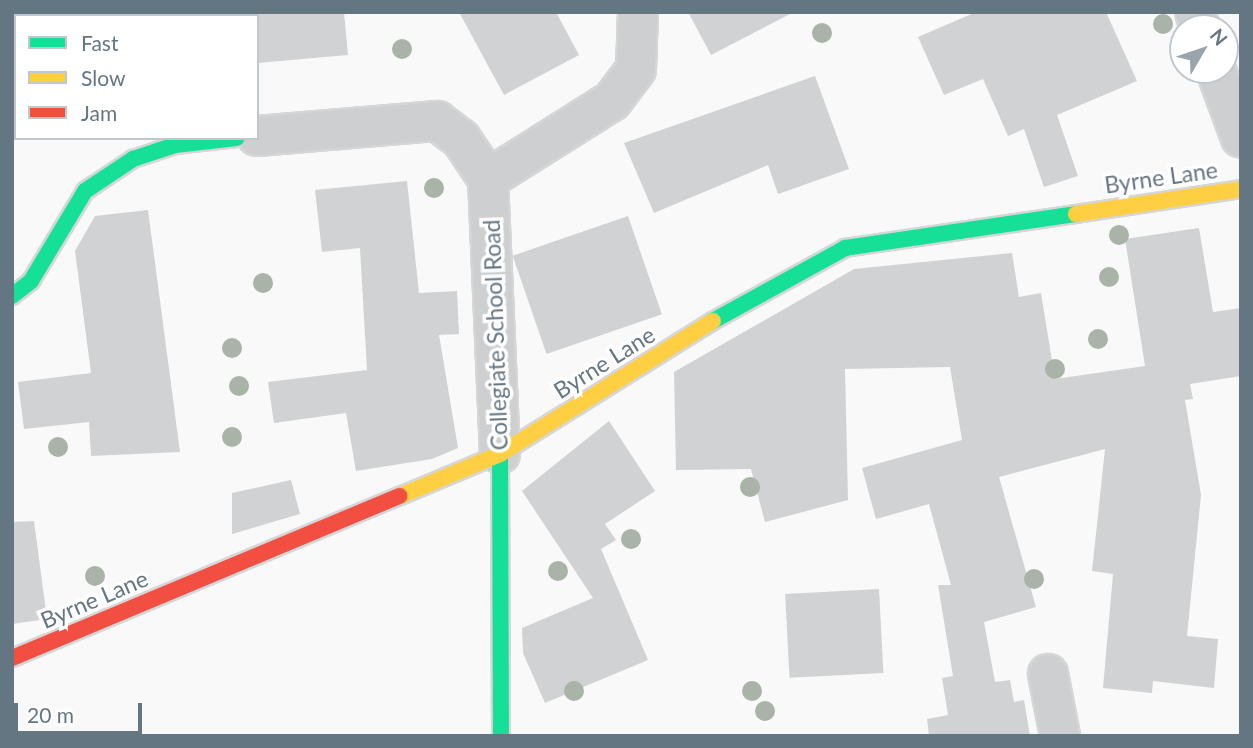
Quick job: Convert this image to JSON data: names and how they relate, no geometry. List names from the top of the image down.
{
  "streets": {
    "street": ["Byrne Lane", "Collegiate School Road"]
  },
  "crossings": [
    ["Byrne Lane", "Collegiate School Road"]
  ],
  "legend": ["Fast", "Slow", "Jam"],
  "scale_bar": "20 m",
  "north": "top right"
}
